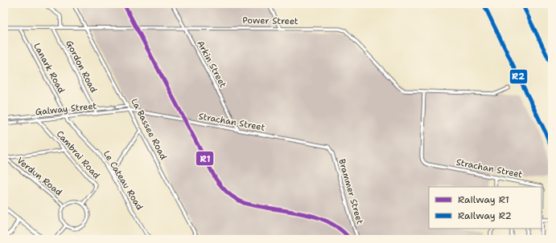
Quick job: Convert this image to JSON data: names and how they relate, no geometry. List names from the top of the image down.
{
  "streets": {
    "street": [
      "Power Street",
      "Arkin Street",
      "Gordon Road",
      "Lanark Road",
      "Galway Street",
      "Strachan Street",
      "La Bassee Road",
      "Cambrai Road",
      "Verdun Road",
      "Le Cateau Road",
      "Brammer Street"
    ]
  },
  "crossings": [
    ["Power Street", "Arkin Street"],
    ["Power Street", "Gordon Road"],
    ["Power Street", "Lanark Road"],
    ["Power Street", "Strachan Street"],
    ["Power Street", "La Bassee Road"],
    ["Arkin Street", "Strachan Street"],
    ["Gordon Road", "Galway Street"],
    ["Lanark Road", "Galway Street"],
    ["Lanark Road", "Le Cateau Road"],
    ["Galway Street", "Strachan Street"],
    ["Galway Street", "La Bassee Road"],
    ["Galway Street", "Cambrai Road"],
    ["Galway Street", "Le Cateau Road"],
    ["Strachan Street", "La Bassee Road"],
    ["Strachan Street", "Brammer Street"],
    ["Cambrai Road", "Verdun Road"]
  ],
  "lines": ["rail line R1", "rail line R2"],
  "legend": ["Railway R1", "Railway R2"]
}
